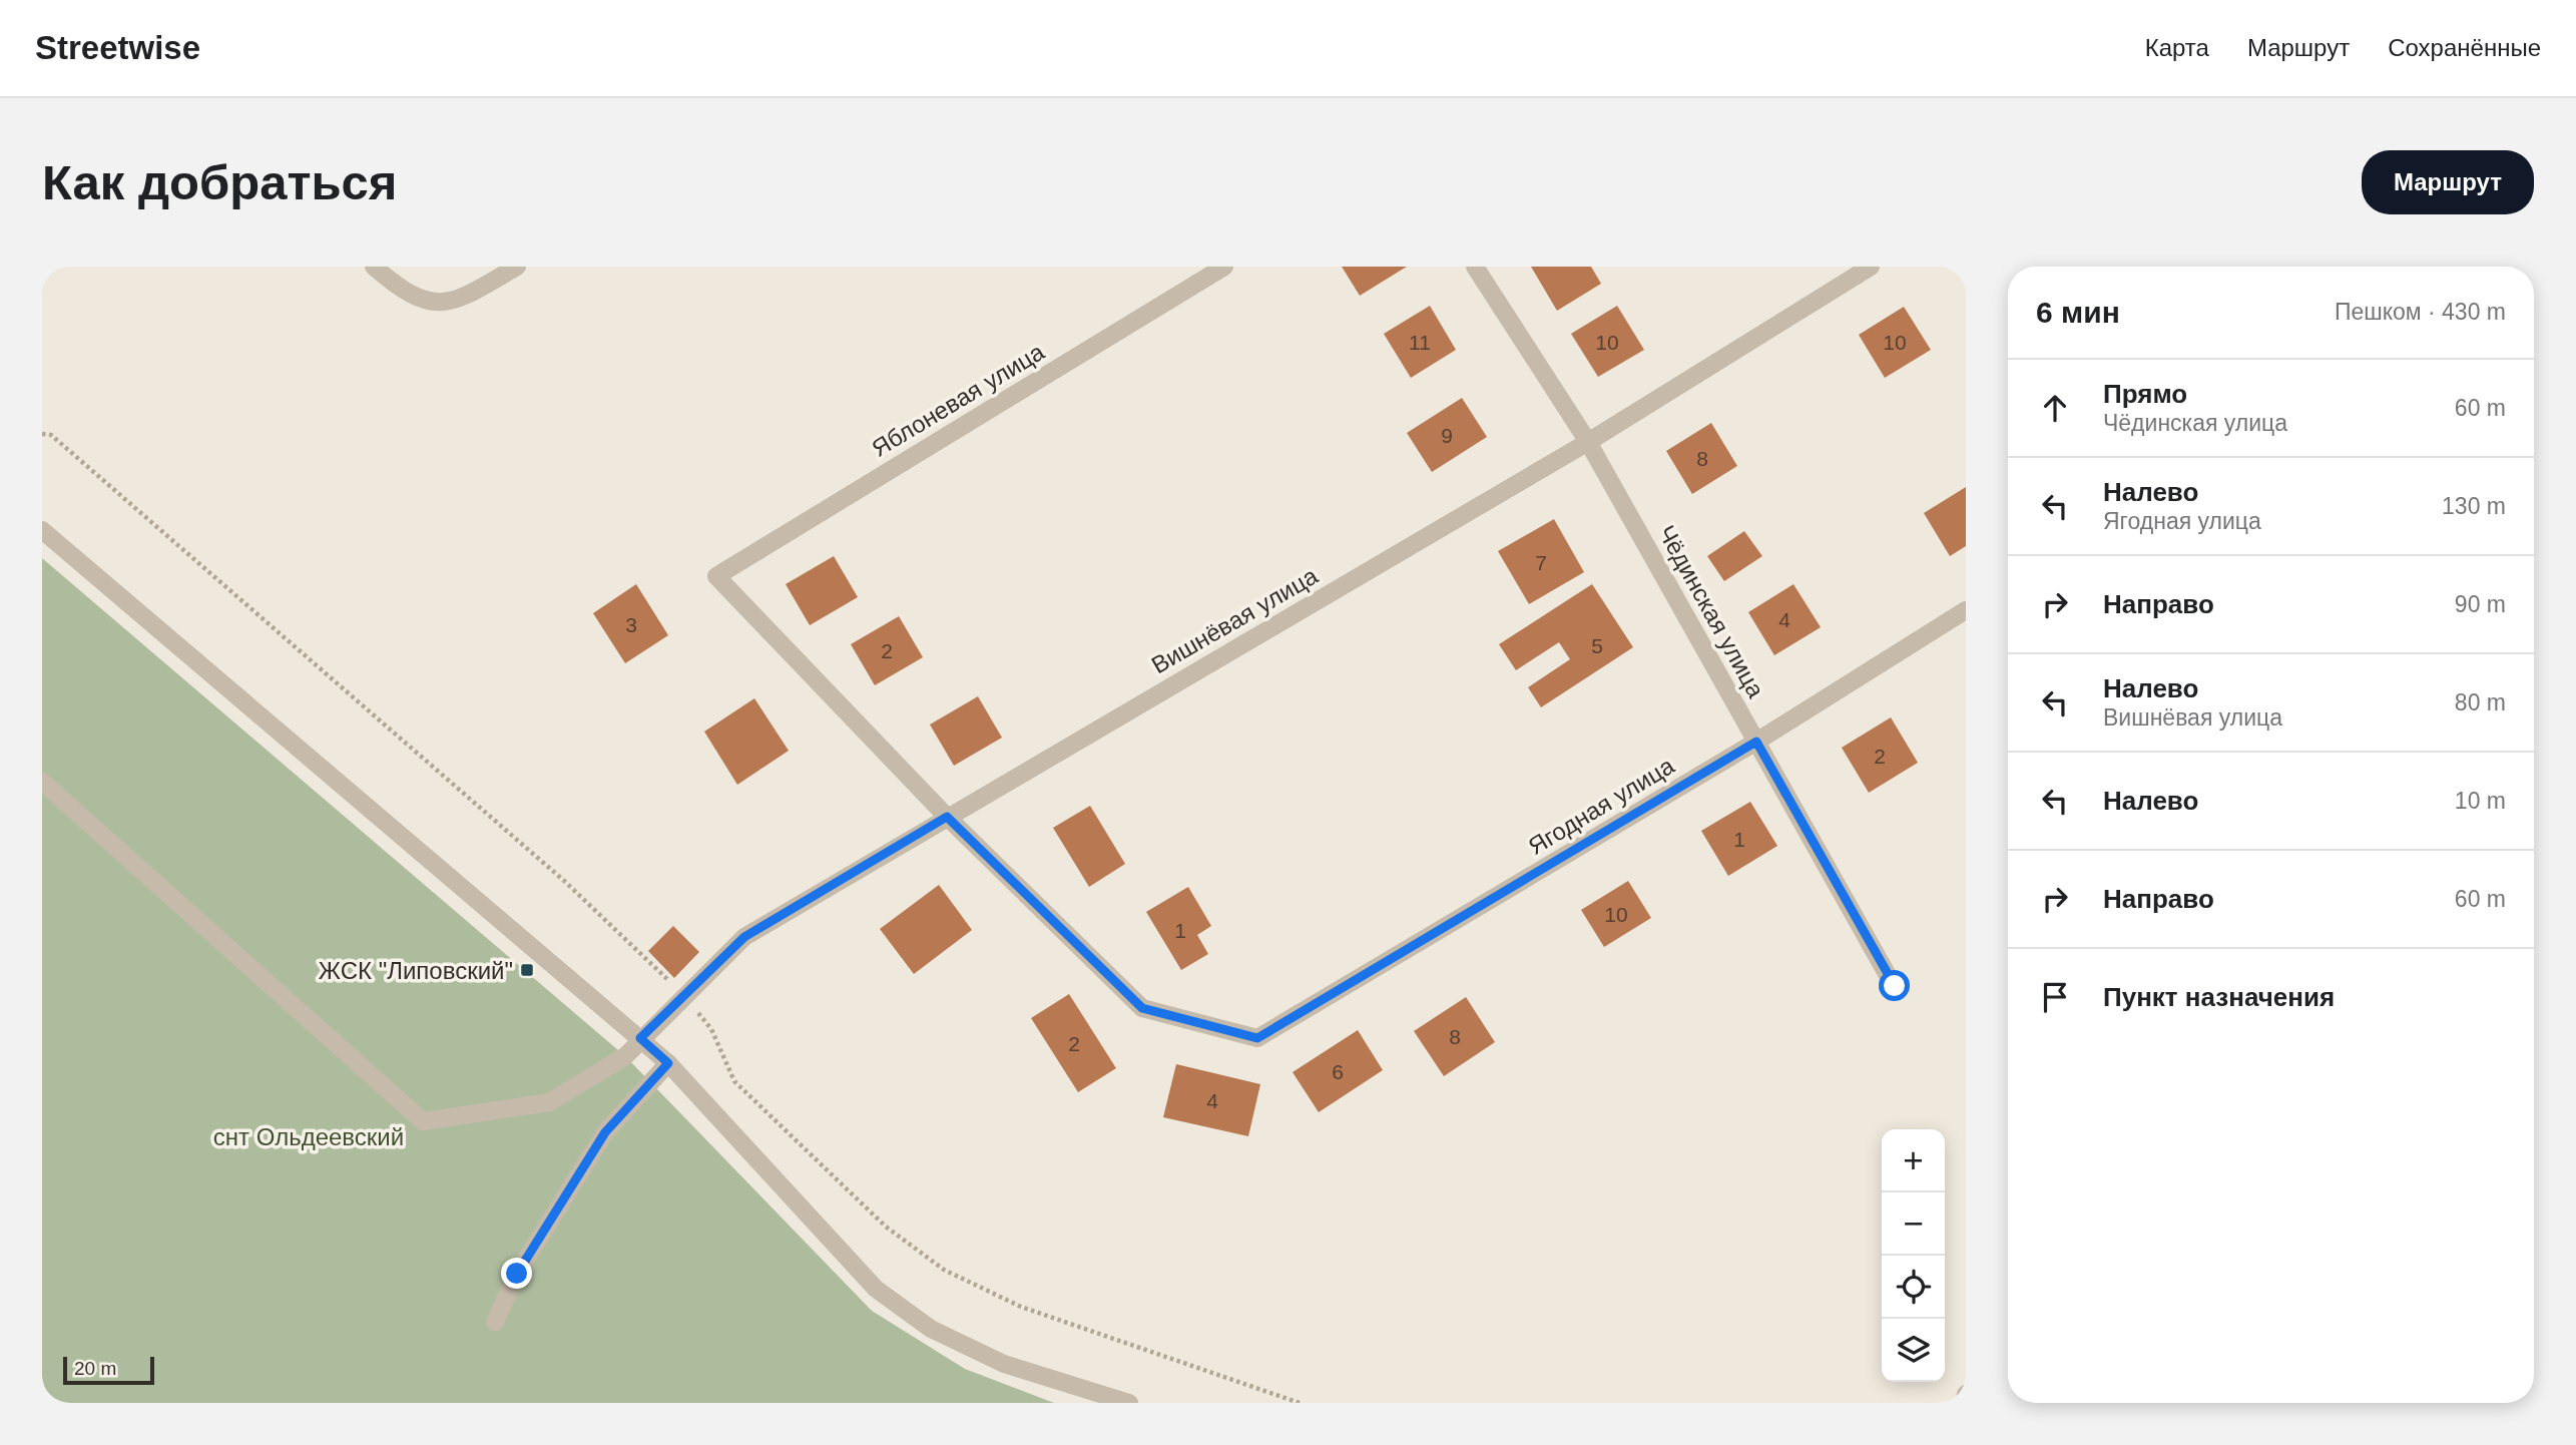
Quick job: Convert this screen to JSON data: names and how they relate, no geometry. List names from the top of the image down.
{
  "streets": {
    "street": [
      "Яблоневая улица",
      "Чёдинская улица",
      "Вишнёвая улица",
      "Ягодная улица"
    ]
  },
  "crossings": [
    ["Яблоневая улица", "Вишнёвая улица"],
    ["Яблоневая улица", "Ягодная улица"],
    ["Чёдинская улица", "Вишнёвая улица"],
    ["Чёдинская улица", "Ягодная улица"],
    ["Вишнёвая улица", "Ягодная улица"]
  ],
  "parks": ["снт Ольдеевский"],
  "places": {
    "transit": ["ЖСК \"Липовский\""]
  },
  "house_numbers": [
    "11",
    "10",
    "10",
    "9",
    "8",
    "7",
    "4",
    "3",
    "5",
    "2",
    "2",
    "1",
    "10",
    "1",
    "8",
    "2",
    "6",
    "4"
  ],
  "scale_bar": "20 m",
  "page": {
    "header": "Streetwise",
    "nav": ["Карта", "Маршрут", "Сохранённые"],
    "buttons": "Маршрут",
    "title": "Как добраться",
    "heading": ["6 мин", "Пешком · 430 m"],
    "list": [
      ["Прямо", "Чёдинская улица", "60 m"],
      ["Налево", "Ягодная улица", "130 m"],
      ["Направо", "90 m"],
      ["Налево", "Вишнёвая улица", "80 m"],
      ["Налево", "10 m"],
      ["Направо", "60 m"],
      "Пункт назначения"
    ],
    "map_buttons": ["+", "−"],
    "scale": "20 m"
  }
}
